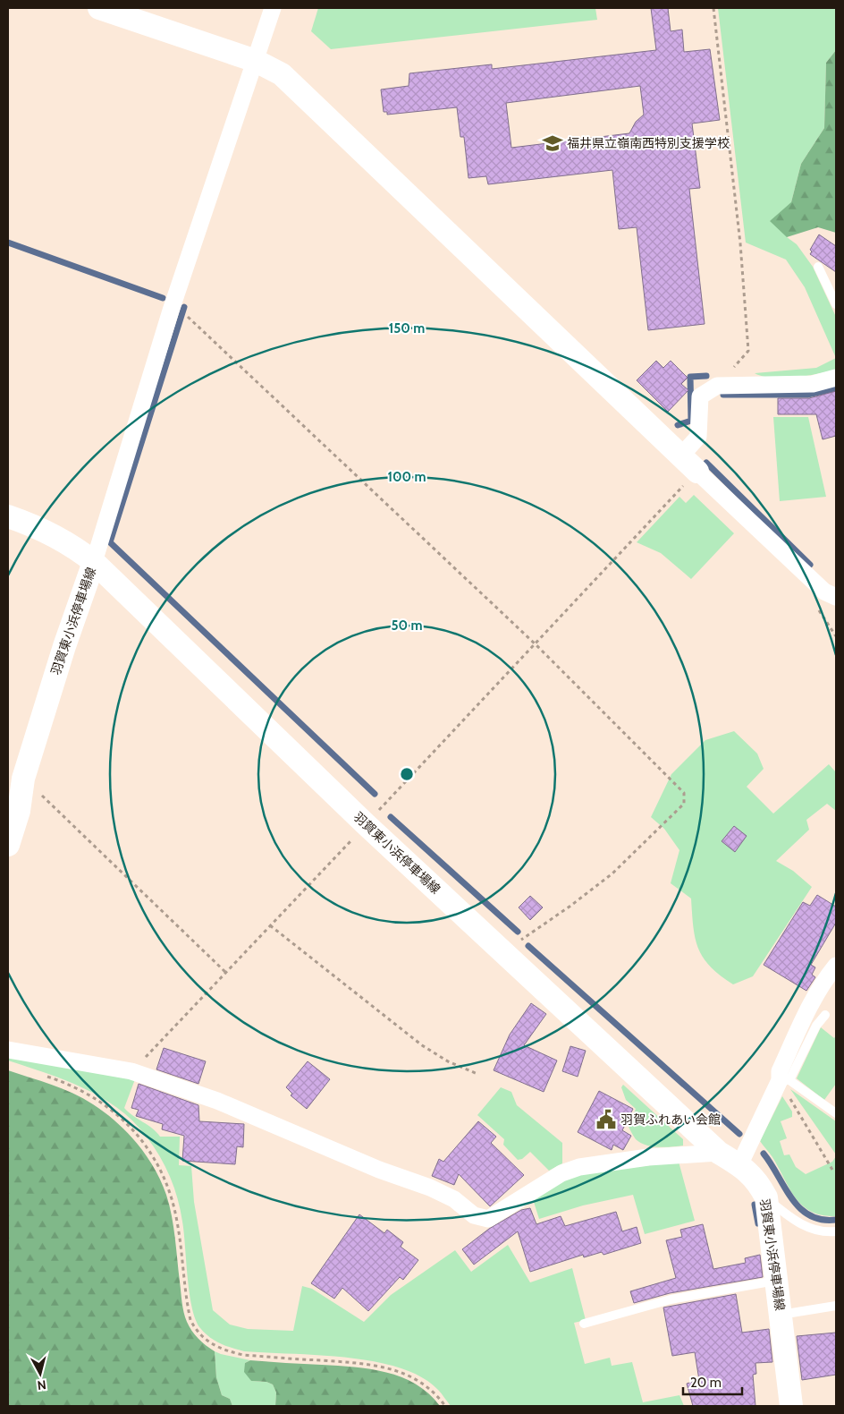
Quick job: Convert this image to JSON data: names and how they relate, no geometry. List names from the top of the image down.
{
  "streets": {
    "main road": ["羽賀東小浜停車場線"]
  },
  "places": {
    "school or university": ["福井県立嶺南西特別支援学校"],
    "public building": ["羽賀ふれあい会館"]
  },
  "scale_bar": "20 m",
  "north": "bottom",
  "rings": ["150 m", "100 m", "50 m"]
}
